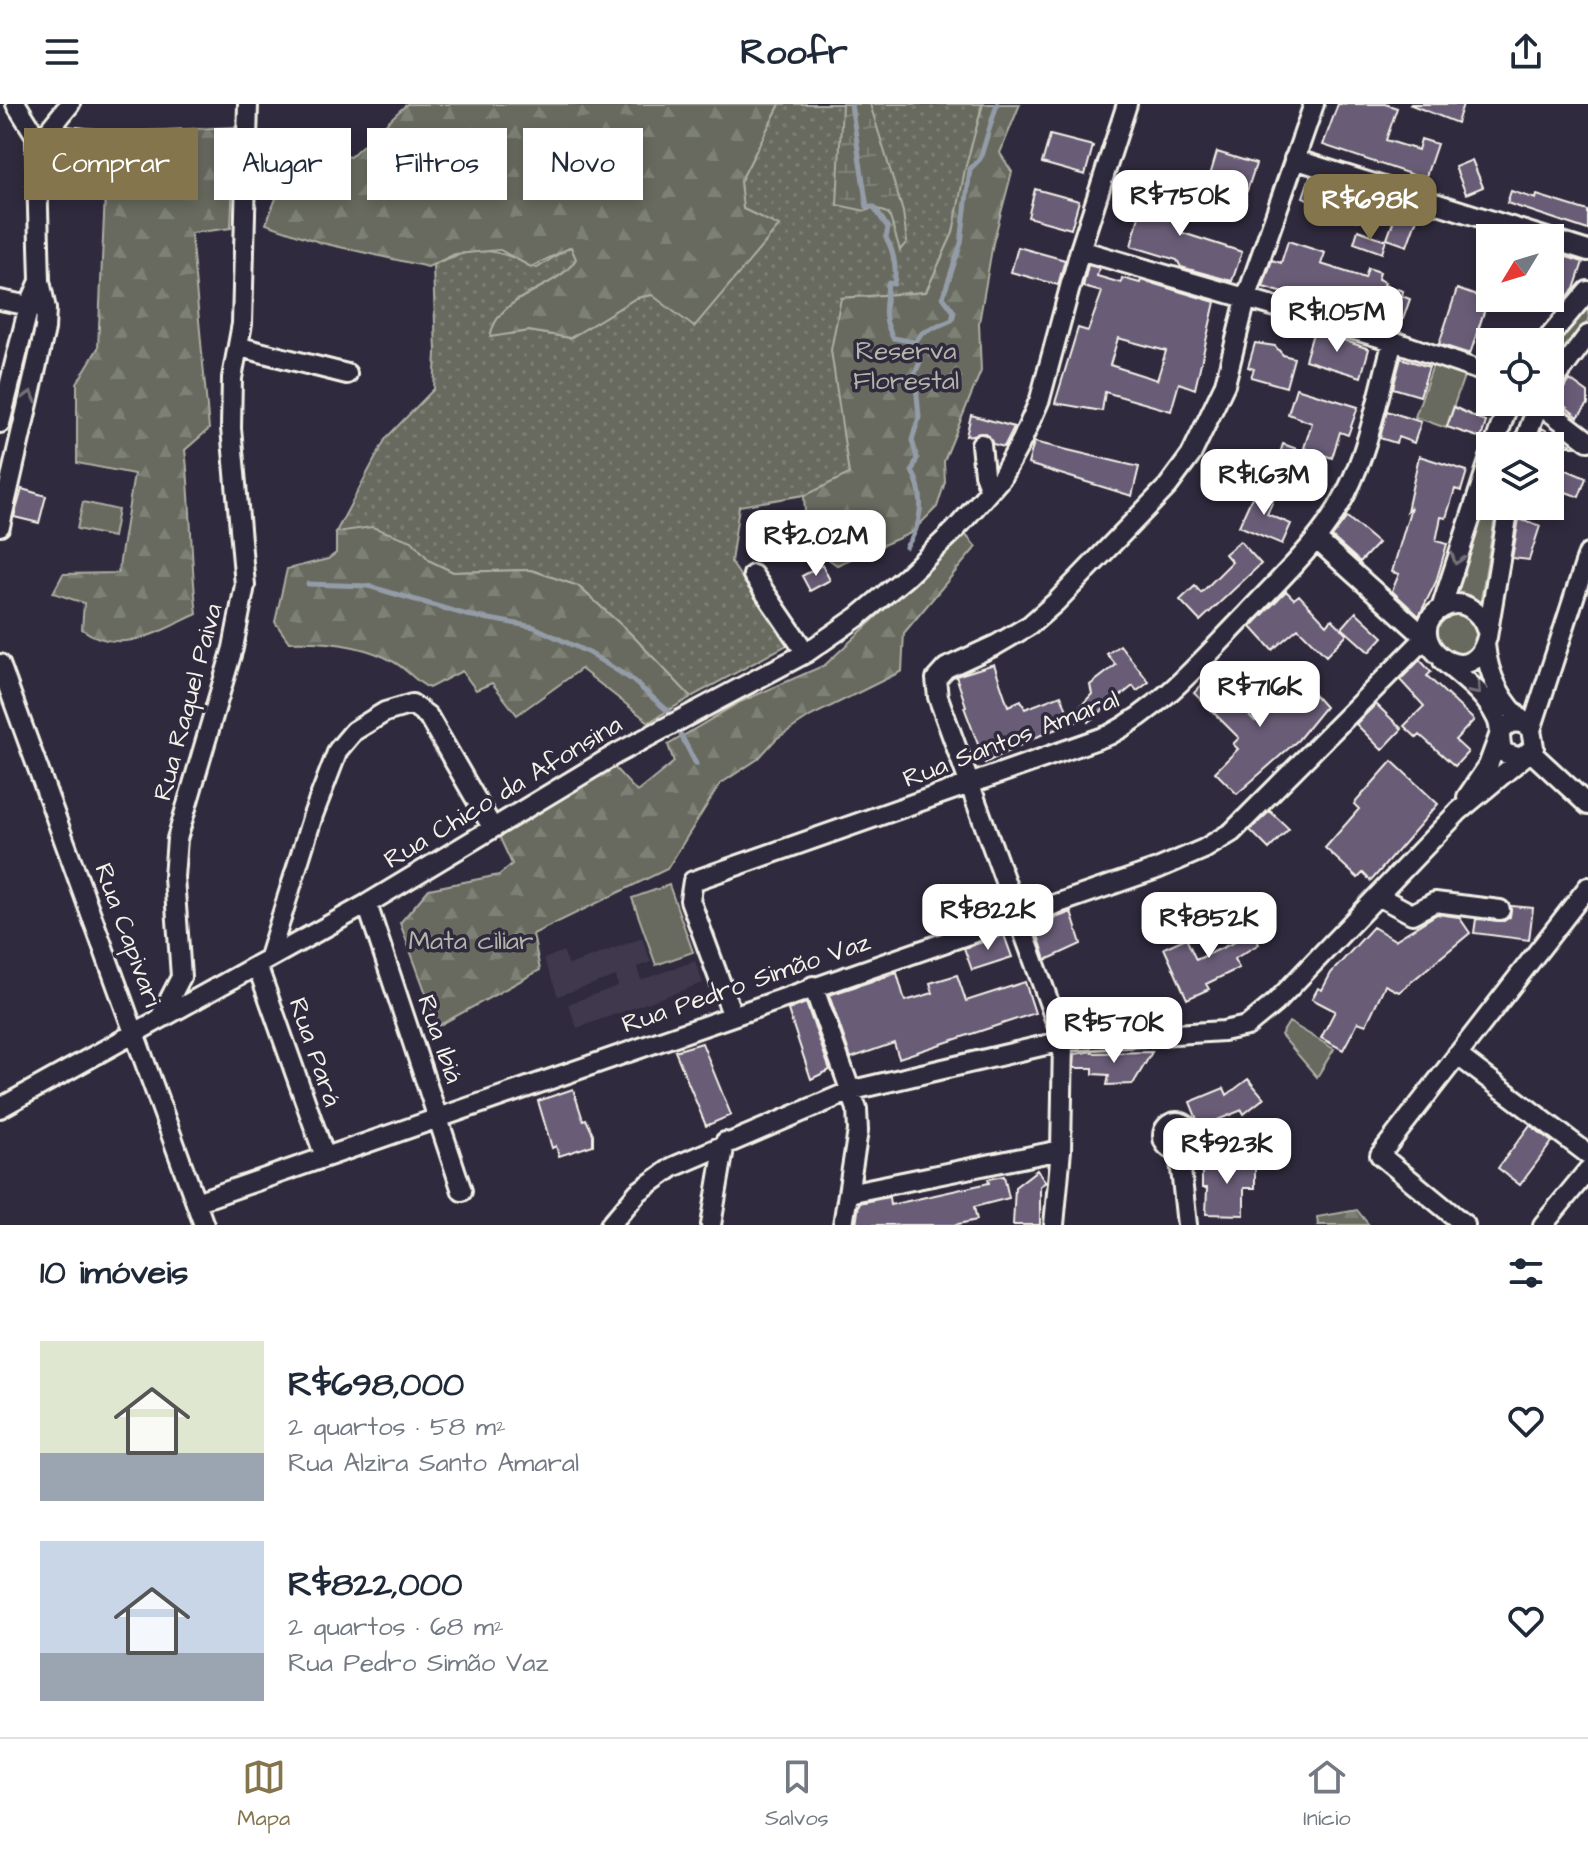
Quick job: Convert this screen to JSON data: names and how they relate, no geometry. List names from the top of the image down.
{
  "streets": {
    "street": [
      "Rua Raquel Paiva",
      "Rua Santos Amaral",
      "Rua Chico da Afonsina",
      "Rua Capivari",
      "Rua Pedro Simão Vaz",
      "Rua Ibiá",
      "Rua Pará"
    ]
  },
  "crossings": [
    ["Rua Raquel Paiva", "Rua Chico da Afonsina"],
    ["Rua Santos Amaral", "Rua Pedro Simão Vaz"],
    ["Rua Chico da Afonsina", "Rua Capivari"],
    ["Rua Chico da Afonsina", "Rua Ibiá"],
    ["Rua Chico da Afonsina", "Rua Pará"],
    ["Rua Capivari", "Rua Pedro Simão Vaz"],
    ["Rua Pedro Simão Vaz", "Rua Ibiá"],
    ["Rua Pedro Simão Vaz", "Rua Pará"]
  ],
  "parks": ["Reserva Florestal", "Mata ciliar"],
  "north": "bottom left",
  "page": {
    "header": "Roofr",
    "chip": [
      "Comprar",
      "Alugar",
      "Filtros",
      "Novo"
    ],
    "price": [
      "R$750K",
      "R$698K",
      "R$1.05M",
      "R$1.63M",
      "R$2.02M",
      "R$716K",
      "R$822K",
      "R$852K",
      "R$570K",
      "R$923K"
    ],
    "heading": "10 imóveis",
    "list": [
      {
        "name": "R$698,000",
        "note": "2 quartos · 58 m² · Rua Alzira Santo Amaral"
      },
      {
        "name": "R$822,000",
        "note": "2 quartos · 68 m² · Rua Pedro Simão Vaz"
      }
    ],
    "tabs": ["Mapa", "Salvos", "Início"]
  }
}
